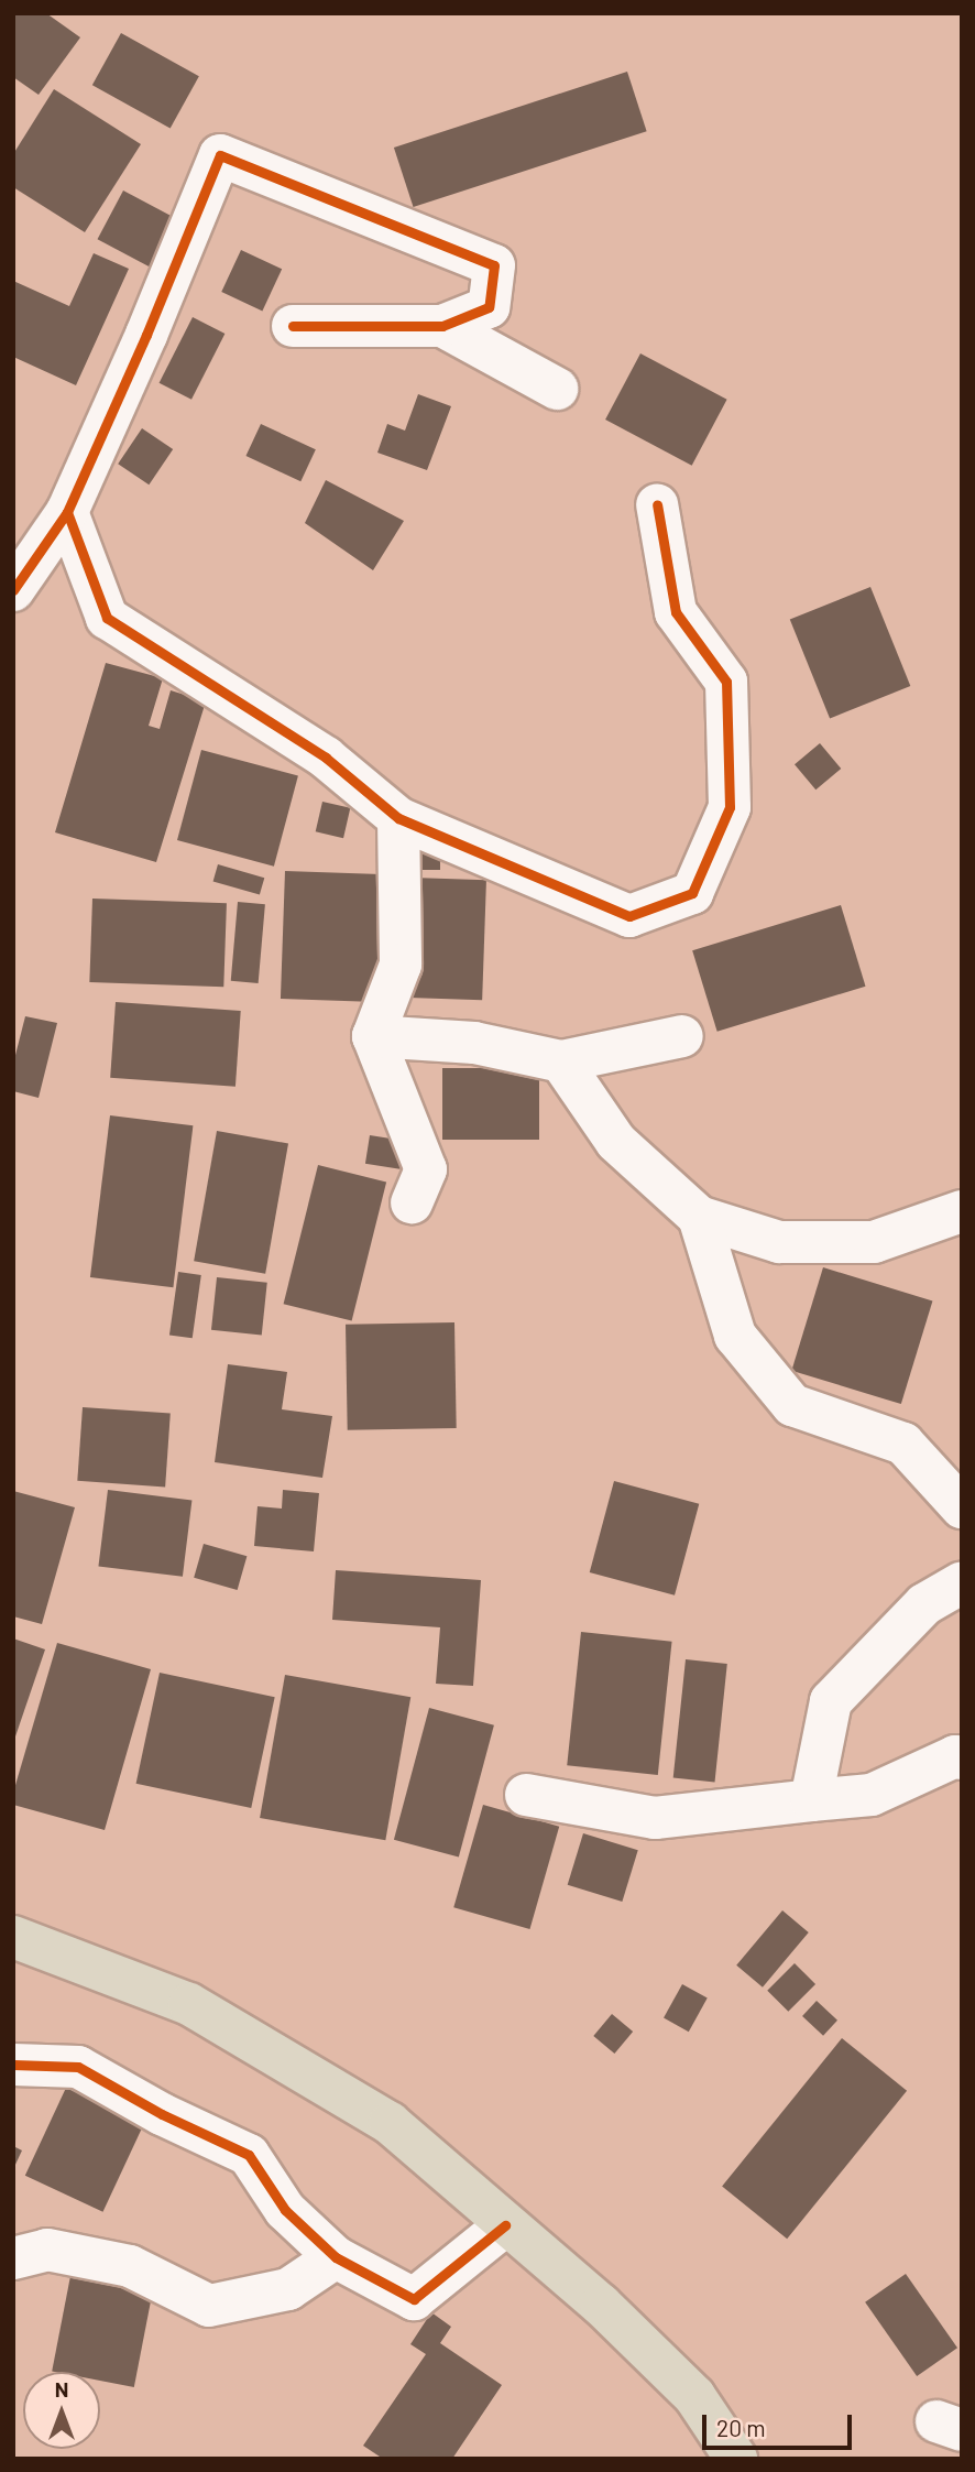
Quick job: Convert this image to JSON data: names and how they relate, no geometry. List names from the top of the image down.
{
  "scale_bar": "20 m",
  "north": "top"
}
